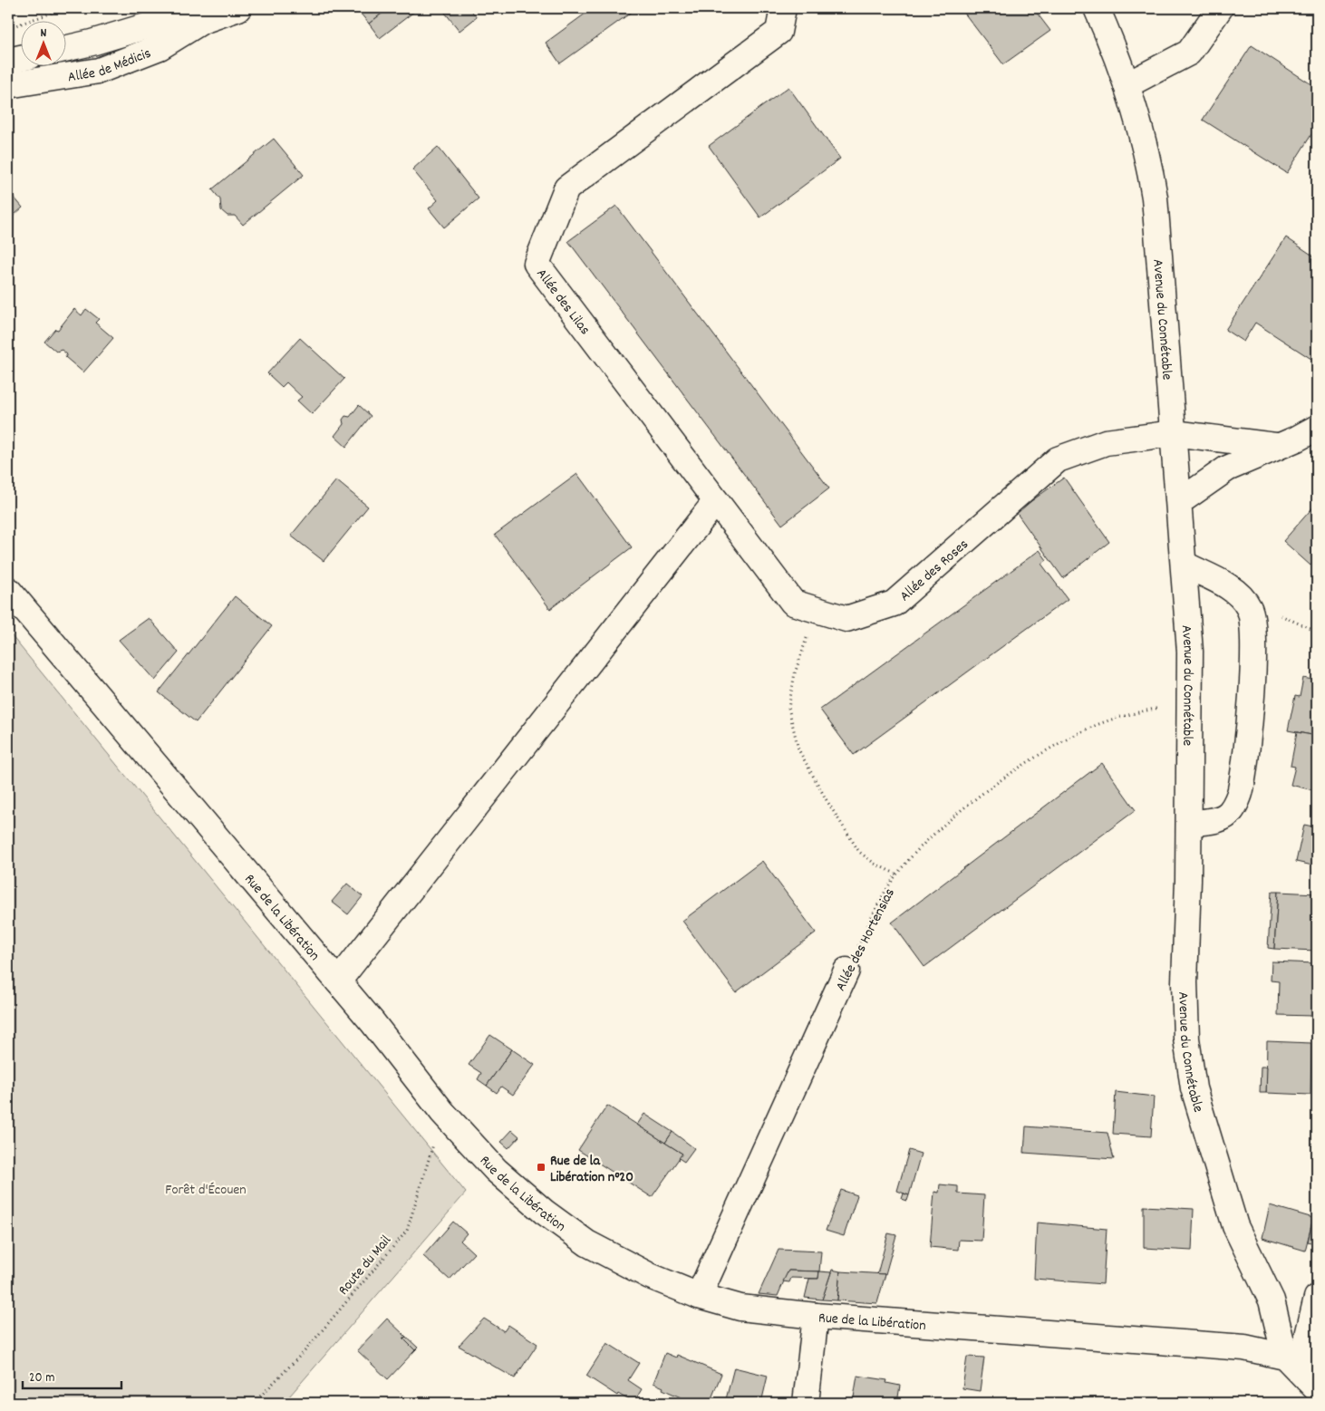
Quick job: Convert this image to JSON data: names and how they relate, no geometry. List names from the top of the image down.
{
  "streets": {
    "street": [
      "Allée de Médicis",
      "Allée des Lilas",
      "Avenue du Connétable",
      "Allée des Roses",
      "Rue de la Libération",
      "Allée des Hortensias"
    ],
    "path": ["Route du Mail"]
  },
  "crossings": [
    ["Allée des Lilas", "Allée des Roses"],
    ["Avenue du Connétable", "Allée des Roses"],
    ["Avenue du Connétable", "Rue de la Libération"],
    ["Avenue du Connétable", "Allée des Hortensias"],
    ["Rue de la Libération", "Allée des Hortensias"],
    ["Rue de la Libération", "Route du Mail"]
  ],
  "parks": ["Forêt d'Écouen"],
  "places": {
    "transit": ["Rue de la Libération n°20"]
  },
  "scale_bar": "20 m",
  "north": "top"
}
